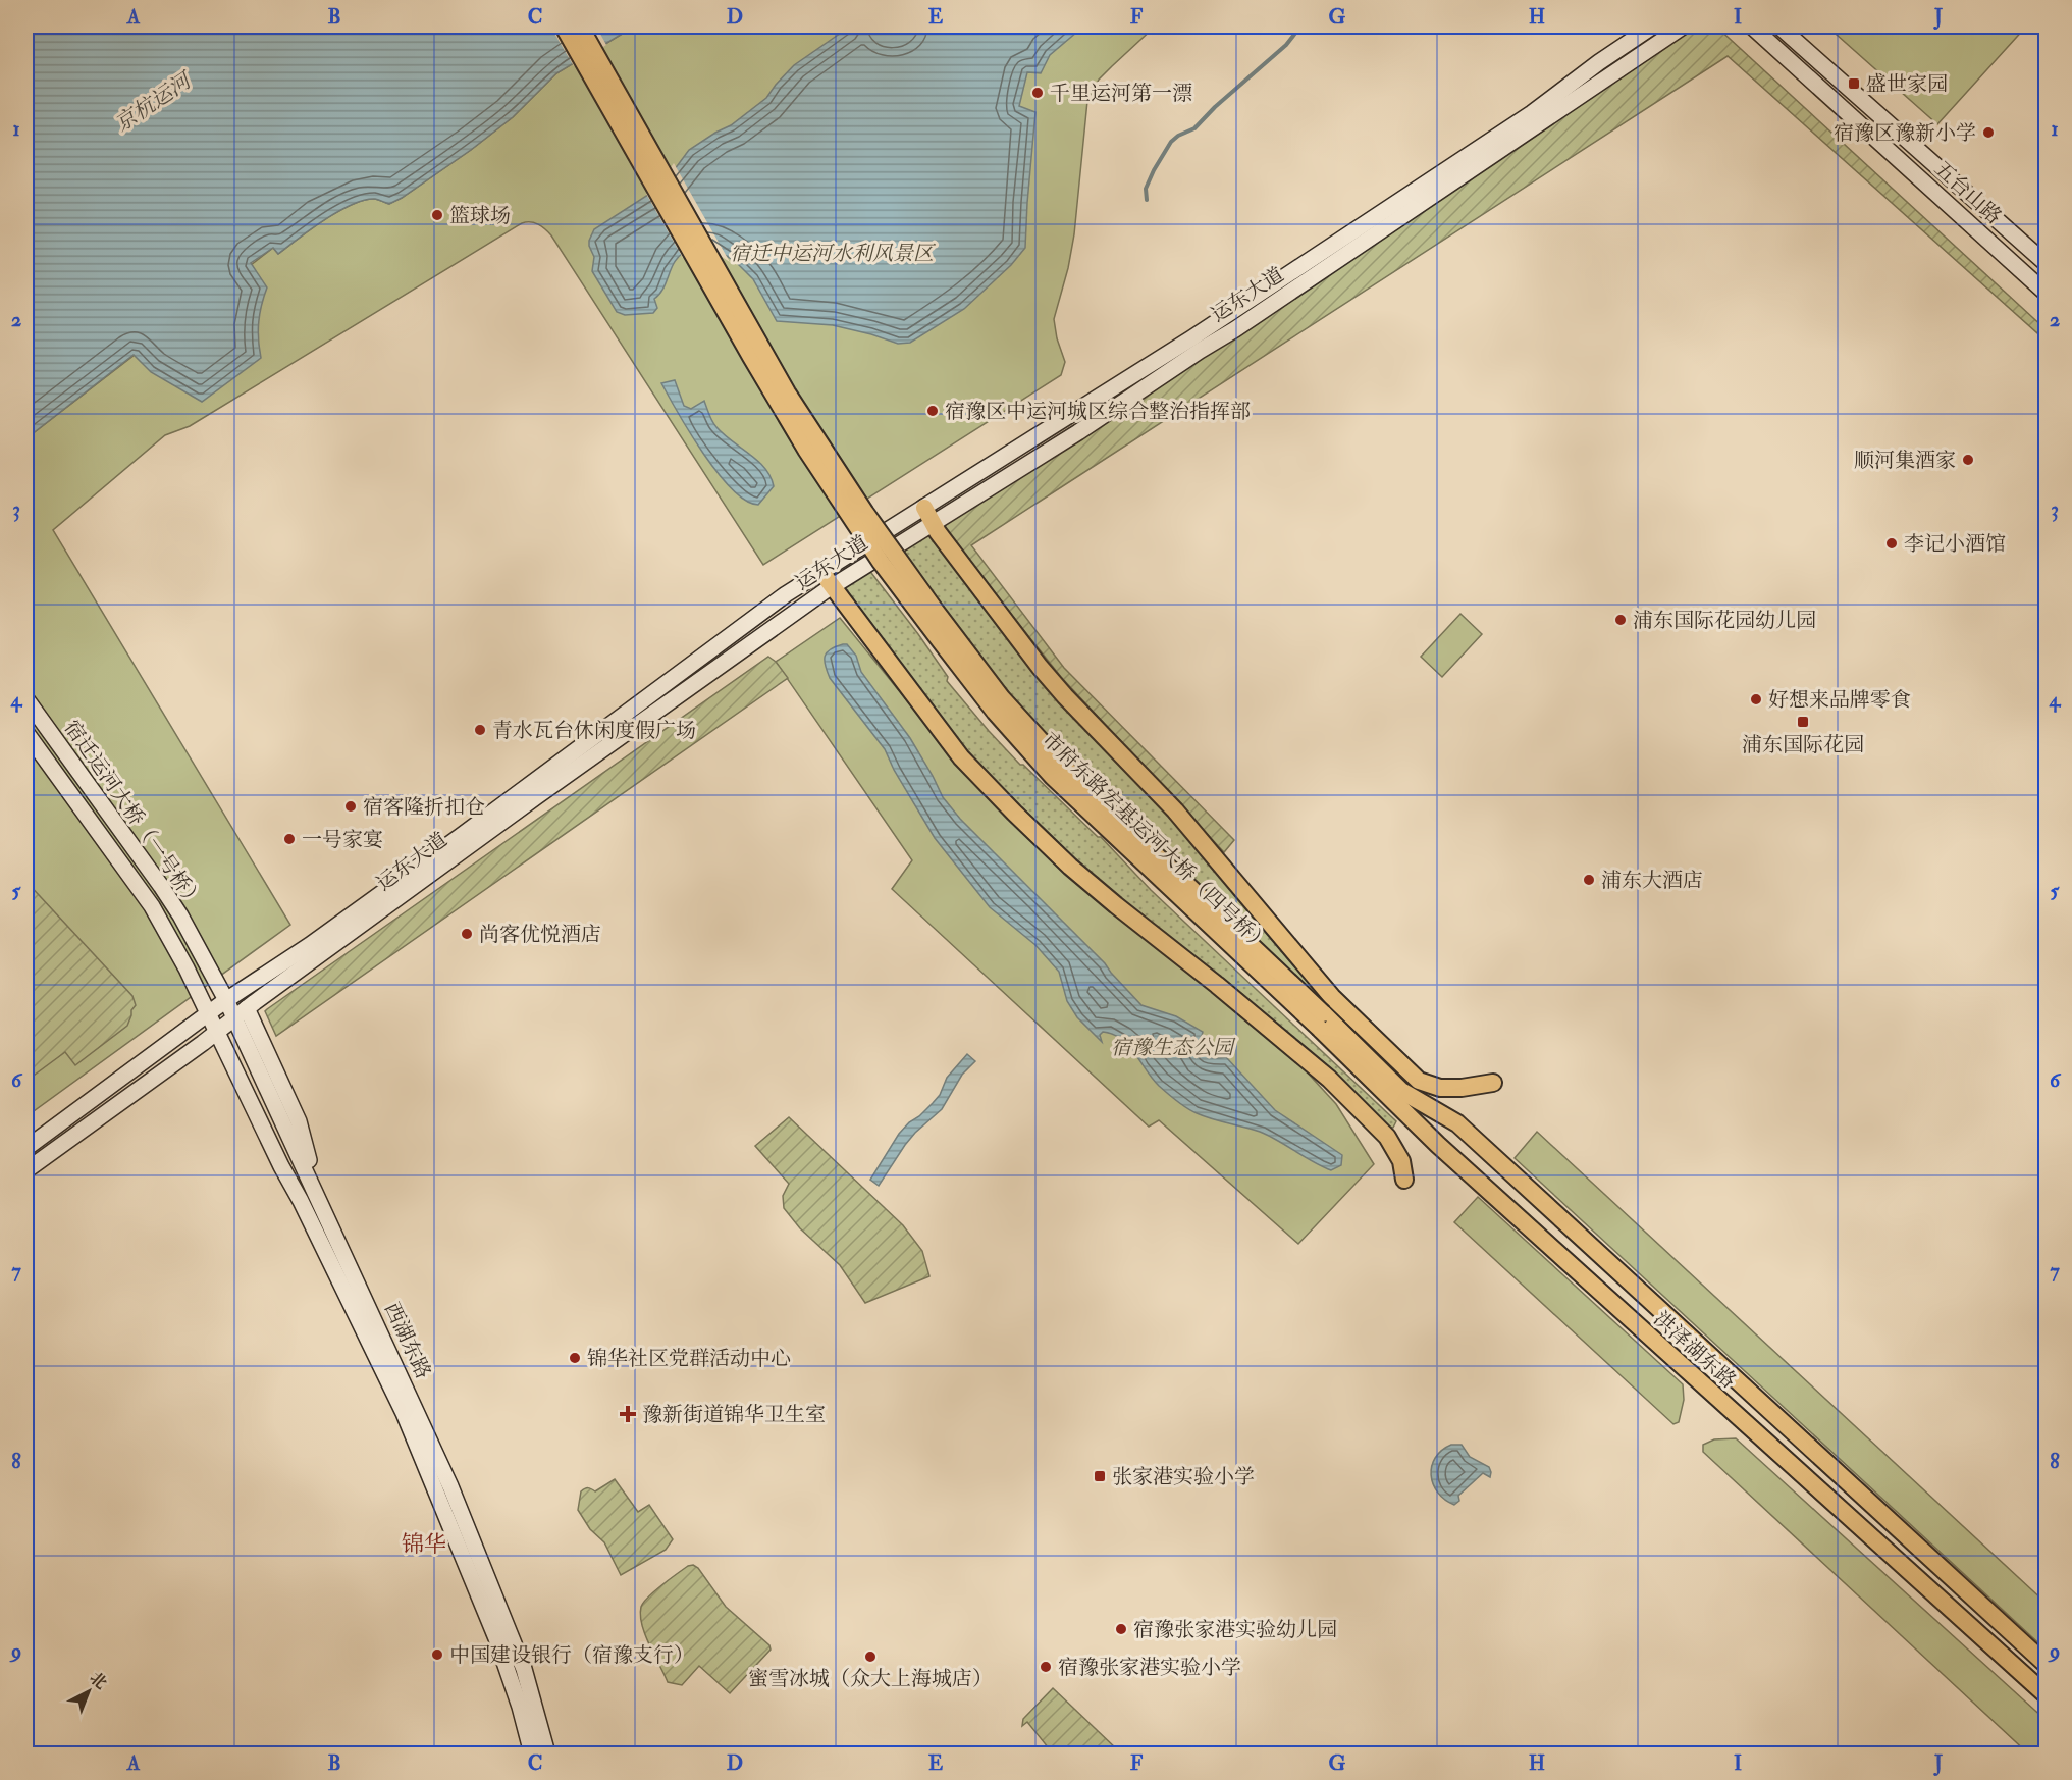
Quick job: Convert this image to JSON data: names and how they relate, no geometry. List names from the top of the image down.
{
  "streets": {
    "main road": [
      "五台山路",
      "运东大道",
      "宿迁运河大桥（一号桥）",
      "市府东路宏基运河大桥（四号桥）",
      "西湖东路",
      "洪泽湖东路"
    ]
  },
  "crossings": [
    ["运东大道", "西湖东路"],
    ["宿迁运河大桥（一号桥）", "西湖东路"],
    ["市府东路宏基运河大桥（四号桥）", "洪泽湖东路"]
  ],
  "districts": ["锦华"],
  "water": ["京杭运河"],
  "parks": ["宿迁中运河水利风景区", "宿豫生态公园"],
  "places": {
    "transit": ["盛世家园", "浦东国际花园", "张家港实验小学"],
    "other": [
      "千里运河第一漂",
      "宿豫区豫新小学",
      "篮球场",
      "宿豫区中运河城区综合整治指挥部",
      "顺河集酒家",
      "李记小酒馆",
      "浦东国际花园幼儿园",
      "好想来品牌零食",
      "青水瓦台休闲度假广场",
      "宿客隆折扣仓",
      "一号家宴",
      "浦东大酒店",
      "尚客优悦酒店",
      "锦华社区党群活动中心",
      "宿豫张家港实验幼儿园",
      "中国建设银行（宿豫支行）",
      "蜜雪冰城（众大上海城店）",
      "宿豫张家港实验小学"
    ],
    "health": ["豫新街道锦华卫生室"]
  },
  "north": "top right",
  "grid": {
    "columns": [
      "A",
      "B",
      "C",
      "D",
      "E",
      "F",
      "G",
      "H",
      "I",
      "J"
    ],
    "rows": [
      "1",
      "2",
      "3",
      "4",
      "5",
      "6",
      "7",
      "8",
      "9"
    ]
  }
}
